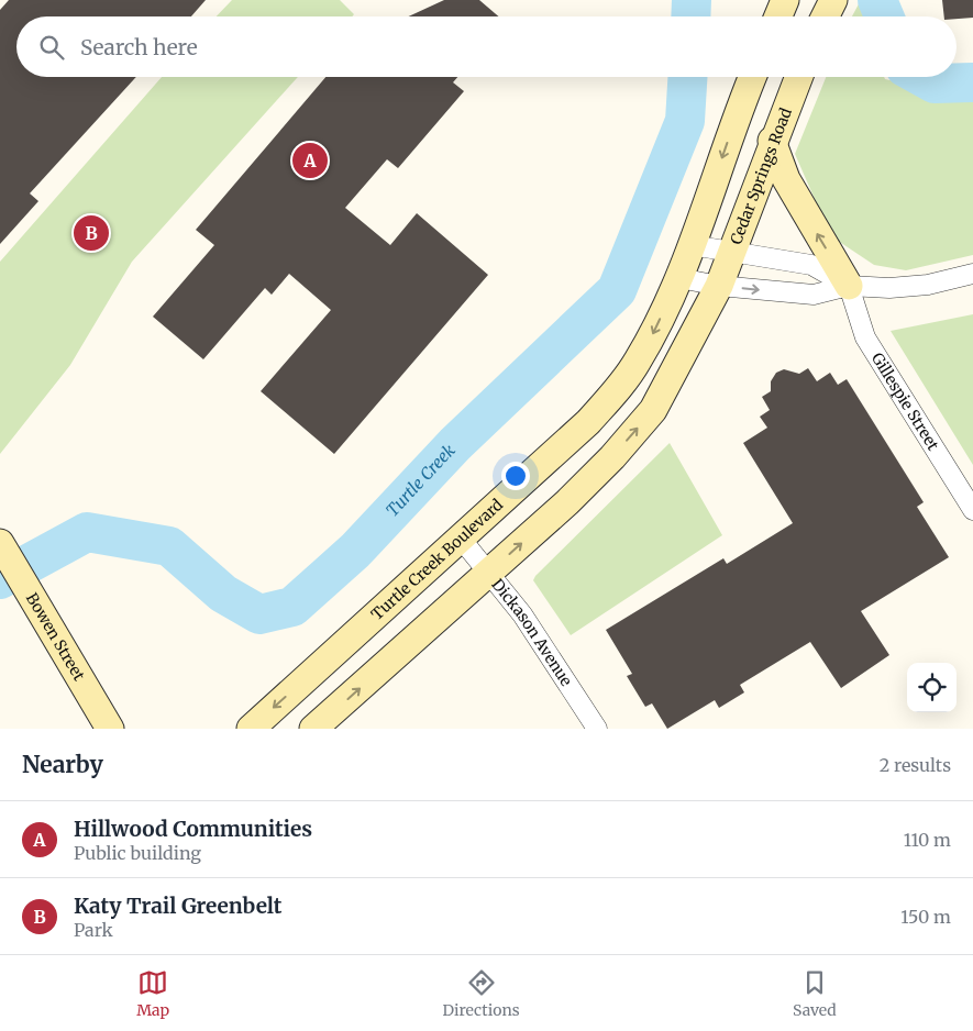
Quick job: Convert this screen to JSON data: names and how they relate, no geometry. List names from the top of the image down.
{
  "streets": {
    "main road": ["Cedar Springs Road", "Turtle Creek Boulevard", "Bowen Street"],
    "street": ["Gillespie Street", "Dickason Avenue"]
  },
  "crossings": [
    ["Turtle Creek Boulevard", "Dickason Avenue"]
  ],
  "water": ["Turtle Creek"],
  "page": {
    "search": "Search here",
    "pins": ["A", "B"],
    "heading": ["Nearby", "2 results"],
    "list": [
      {
        "mark": "A",
        "name": "Hillwood Communities",
        "note": "Public building",
        "value": "110 m"
      },
      {
        "mark": "B",
        "name": "Katy Trail Greenbelt",
        "note": "Park",
        "value": "150 m"
      }
    ],
    "nav": ["Map", "Directions", "Saved"]
  }
}
